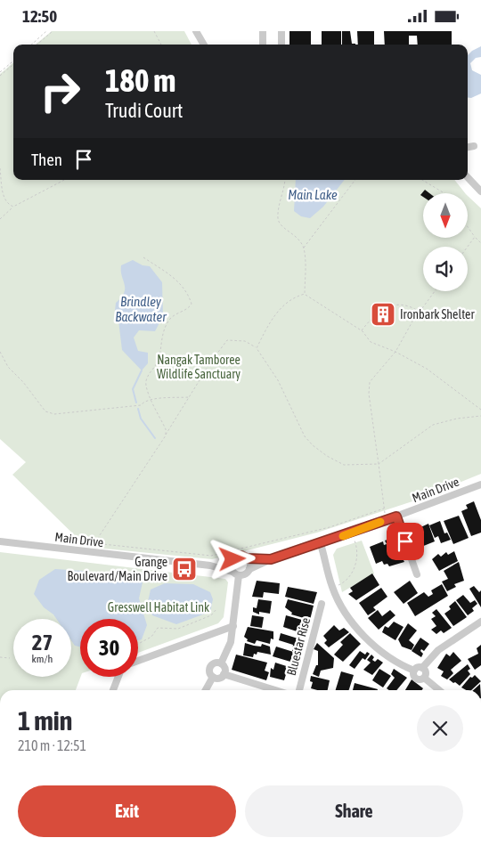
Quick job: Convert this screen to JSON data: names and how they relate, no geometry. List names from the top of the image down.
{
  "streets": {
    "street": ["Main Drive", "Bluestar Rise"]
  },
  "water": ["Main Lake", "Brindley Backwater"],
  "parks": ["Nangak Tamboree Wildlife Sanctuary", "Gresswell Habitat Link"],
  "places": {
    "building": ["Ironbark Shelter"],
    "bus stop": ["Grange Boulevard/Main Drive"]
  },
  "north": "bottom",
  "page": {
    "status": "12:50",
    "turn": ["180 m", "Trudi Court"],
    "then": "Then",
    "speed": "27 km/h",
    "limit": "30",
    "heading": ["1 min", "210 m · 12:51"],
    "buttons": ["Exit", "Share"]
  }
}
